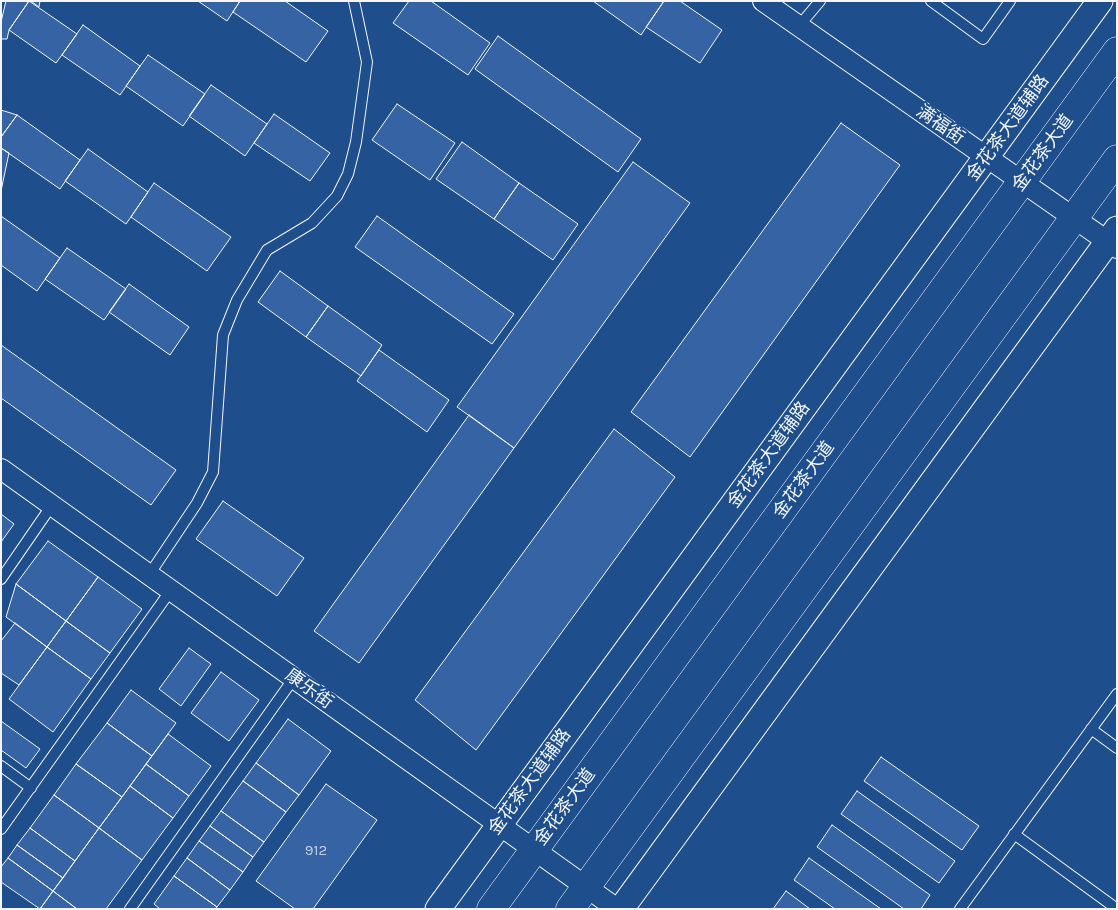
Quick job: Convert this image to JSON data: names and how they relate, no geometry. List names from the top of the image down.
{
  "streets": {
    "highway": ["金花茶大道"],
    "street": ["满福街", "金花茶大道辅路", "康乐街"]
  },
  "crossings": [
    ["满福街", "金花茶大道辅路"],
    ["满福街", "金花茶大道"],
    ["金花茶大道辅路", "康乐街"],
    ["金花茶大道", "康乐街"]
  ],
  "house_numbers": ["912"]
}
